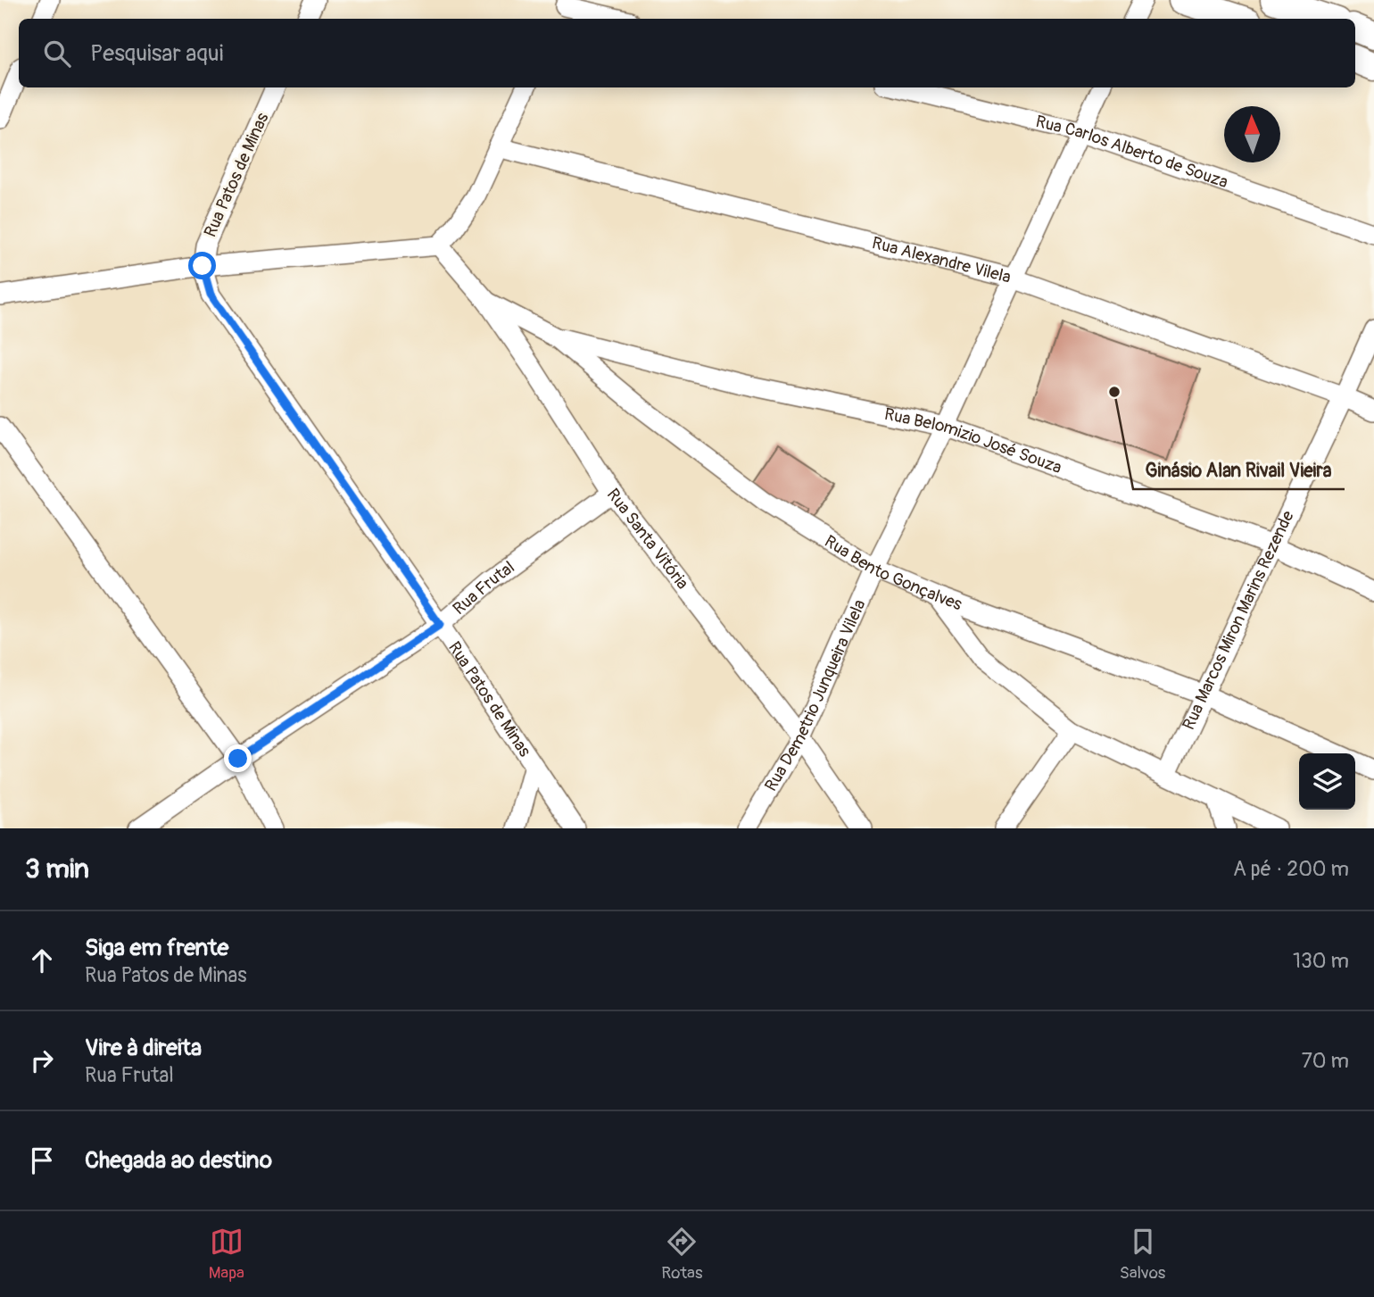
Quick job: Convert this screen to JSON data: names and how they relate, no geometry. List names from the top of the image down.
{
  "streets": {
    "street": [
      "Rua Carlos Alberto de Souza",
      "Rua Patos de Minas",
      "Rua Alexandre Vilela",
      "Rua Belomizio José Souza",
      "Rua Santa Vitória",
      "Rua Bento Gonçalves",
      "Rua Frutal",
      "Rua Marcos Miron Marins Rezende",
      "Rua Demetrio Junqueira Vilela"
    ]
  },
  "crossings": [
    ["Rua Carlos Alberto de Souza", "Rua Demetrio Junqueira Vilela"],
    ["Rua Patos de Minas", "Rua Frutal"],
    ["Rua Alexandre Vilela", "Rua Marcos Miron Marins Rezende"],
    ["Rua Alexandre Vilela", "Rua Demetrio Junqueira Vilela"],
    ["Rua Belomizio José Souza", "Rua Bento Gonçalves"],
    ["Rua Belomizio José Souza", "Rua Marcos Miron Marins Rezende"],
    ["Rua Belomizio José Souza", "Rua Demetrio Junqueira Vilela"],
    ["Rua Santa Vitória", "Rua Bento Gonçalves"],
    ["Rua Santa Vitória", "Rua Frutal"],
    ["Rua Santa Vitória", "Rua Demetrio Junqueira Vilela"],
    ["Rua Bento Gonçalves", "Rua Marcos Miron Marins Rezende"],
    ["Rua Bento Gonçalves", "Rua Demetrio Junqueira Vilela"]
  ],
  "places": ["Ginásio Alan Rivail Vieira"],
  "north": "top",
  "page": {
    "search": "Pesquisar aqui",
    "heading": ["3 min", "A pé · 200 m"],
    "list": [
      ["Siga em frente", "Rua Patos de Minas", "130 m"],
      ["Vire à direita", "Rua Frutal", "70 m"],
      "Chegada ao destino"
    ],
    "nav": ["Mapa", "Rotas", "Salvos"]
  }
}
